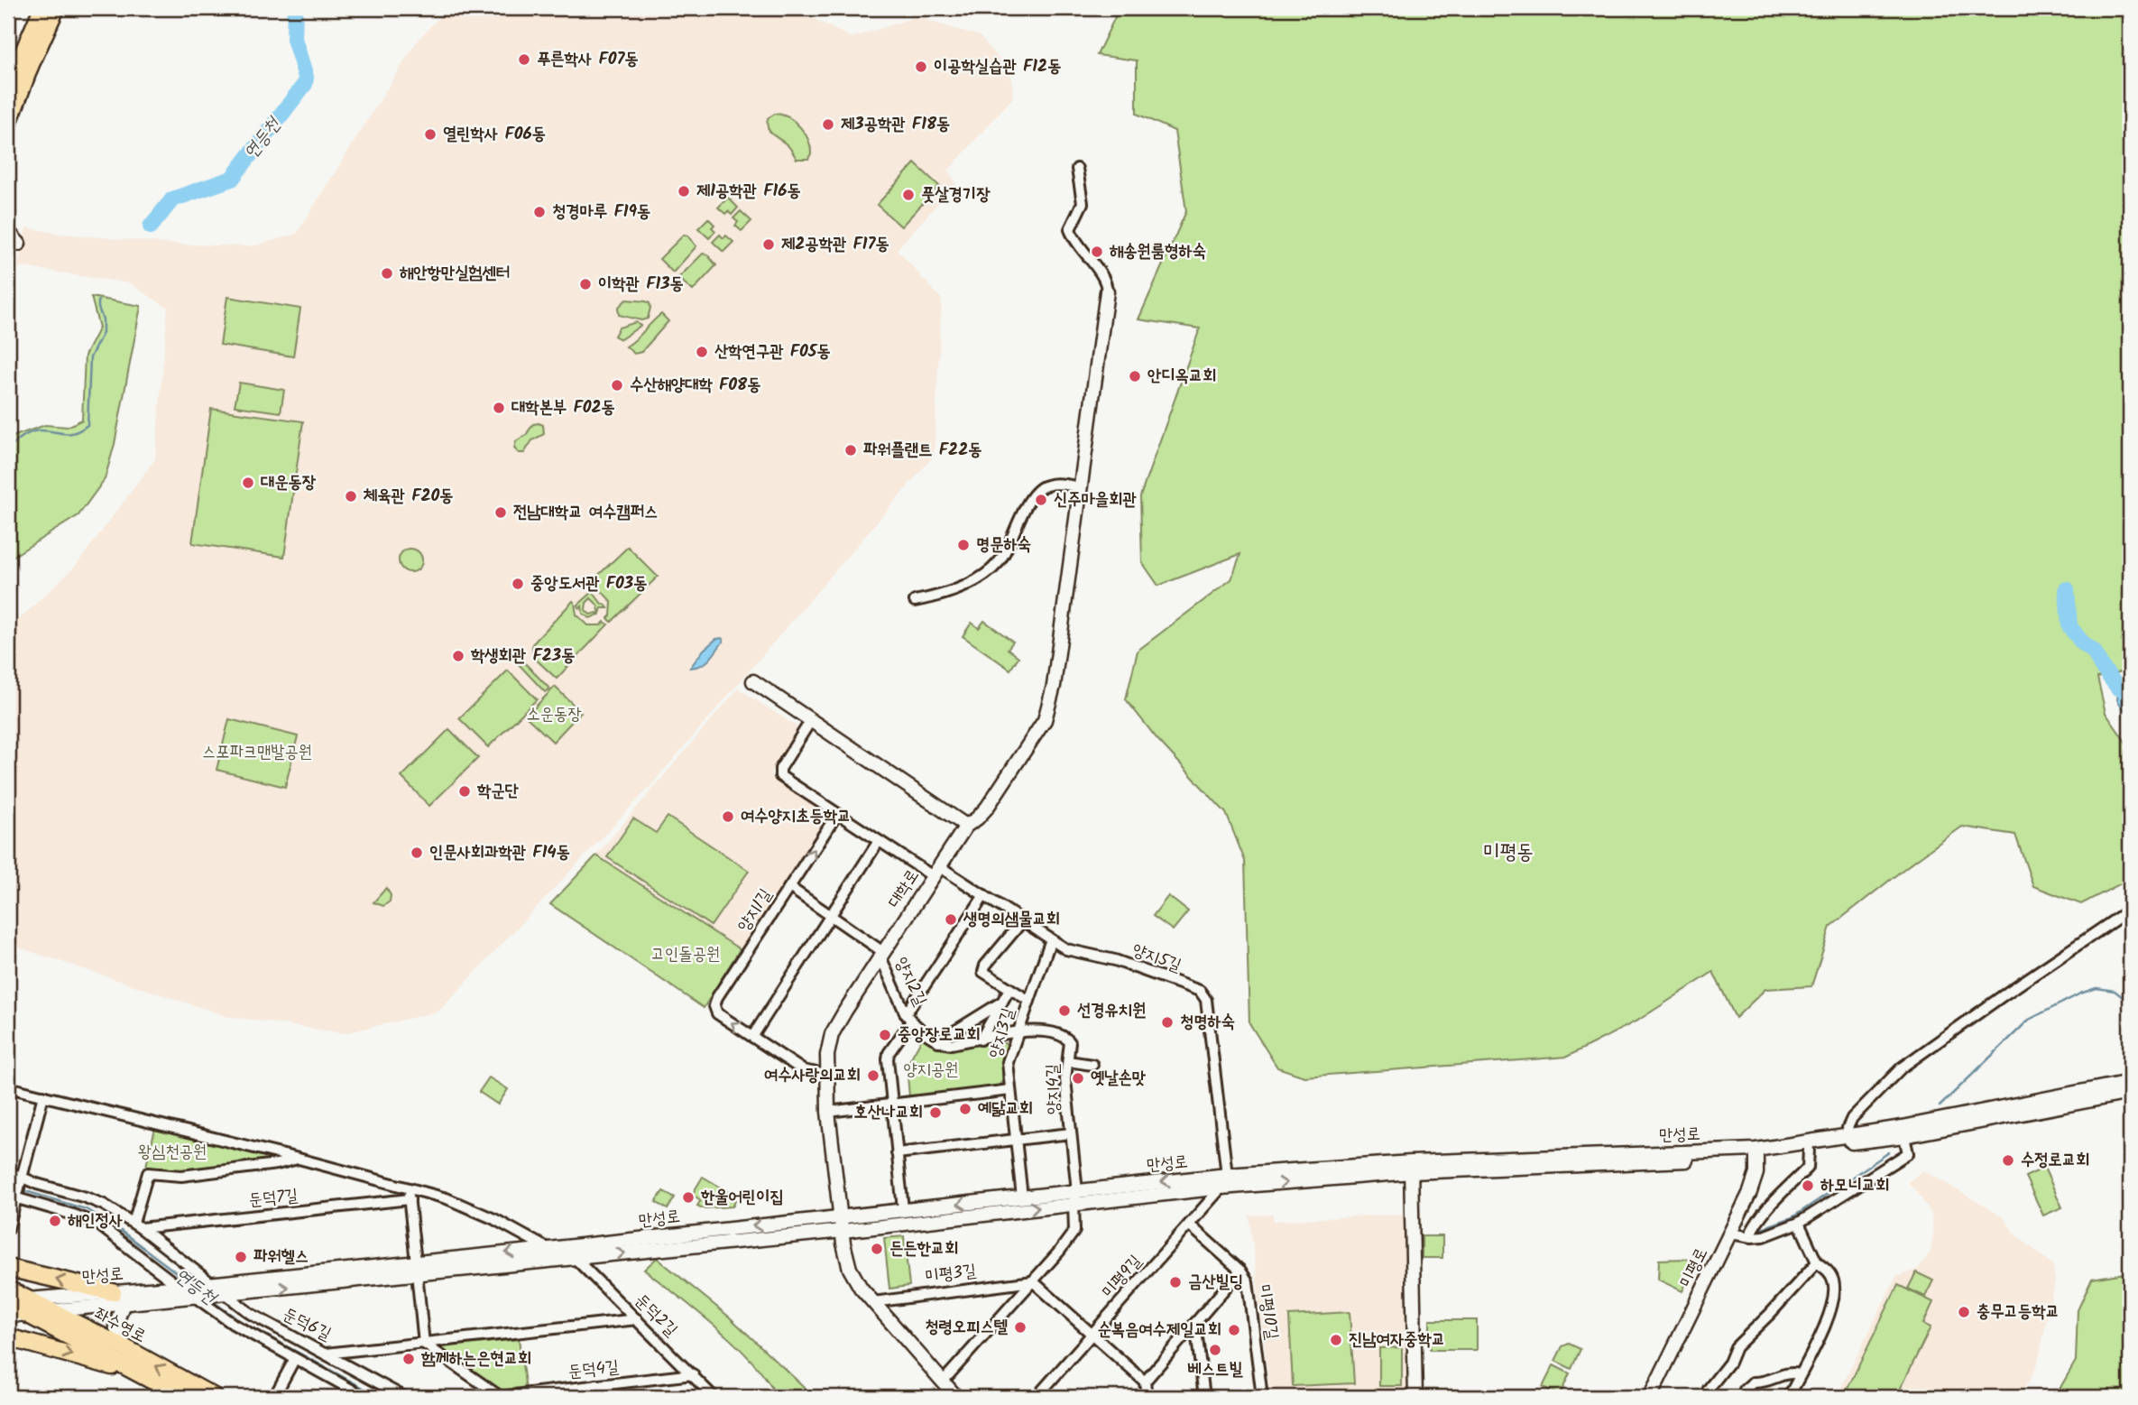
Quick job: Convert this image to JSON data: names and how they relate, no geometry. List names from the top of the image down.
{
  "streets": {
    "main road": ["좌수영로"],
    "street": [
      "대학로",
      "양지1길",
      "양지5길",
      "양지2길",
      "양지3길",
      "양지4길",
      "만성로",
      "둔덕7길",
      "미평로",
      "미평3길",
      "미평9길",
      "미평10길",
      "둔덕2길",
      "둔덕6길",
      "둔덕4길"
    ]
  },
  "crossings": [
    ["대학로", "양지1길"],
    ["대학로", "양지5길"],
    ["대학로", "양지2길"],
    ["대학로", "만성로"],
    ["양지1길", "양지2길"],
    ["양지5길", "양지3길"],
    ["양지5길", "만성로"],
    ["양지5길", "미평9길"],
    ["양지2길", "만성로"],
    ["양지3길", "양지4길"],
    ["양지3길", "만성로"],
    ["양지4길", "만성로"],
    ["만성로", "둔덕7길"],
    ["만성로", "미평로"],
    ["만성로", "미평9길"],
    ["만성로", "둔덕2길"],
    ["만성로", "둔덕6길"],
    ["만성로", "좌수영로"],
    ["미평9길", "미평10길"],
    ["둔덕2길", "둔덕6길"],
    ["둔덕2길", "둔덕4길"]
  ],
  "districts": ["미평동"],
  "water": ["연등천"],
  "parks": [
    "소운동장",
    "스포파크맨발공원",
    "고인돌공원",
    "양지공원",
    "왕심천공원"
  ],
  "places": [
    "푸른학사 F07동",
    "이공학실습관 F12동",
    "제3공학관 F18동",
    "열린학사 F06동",
    "제1공학관 F16동",
    "풋살경기장",
    "청경마루 F19동",
    "제2공학관 F17동",
    "해송원룸형하숙",
    "해안항만실험센터",
    "이학관 F13동",
    "산학연구관 F05동",
    "안디옥교회",
    "수산해양대학 F08동",
    "대학본부 F02동",
    "파워플랜트 F22동",
    "대운동장",
    "체육관 F20동",
    "신주마을회관",
    "전남대학교 여수캠퍼스",
    "명문하숙",
    "중앙도서관 F03동",
    "학생회관 F23동",
    "학군단",
    "여수양지초등학교",
    "인문사회과학관 F14동",
    "생명의샘물교회",
    "선경유치원",
    "청명하숙",
    "중앙장로교회",
    "여수사랑의교회",
    "옛날손맛",
    "예닮교회",
    "호산나교회",
    "수정로교회",
    "하모니교회",
    "한울어린이집",
    "해인정사",
    "든든한교회",
    "파워헬스",
    "금산빌딩",
    "충무고등학교",
    "청령오피스텔",
    "순복음여수제일교회",
    "진남여자중학교",
    "베스트빌",
    "함께하는은현교회"
  ]
}
